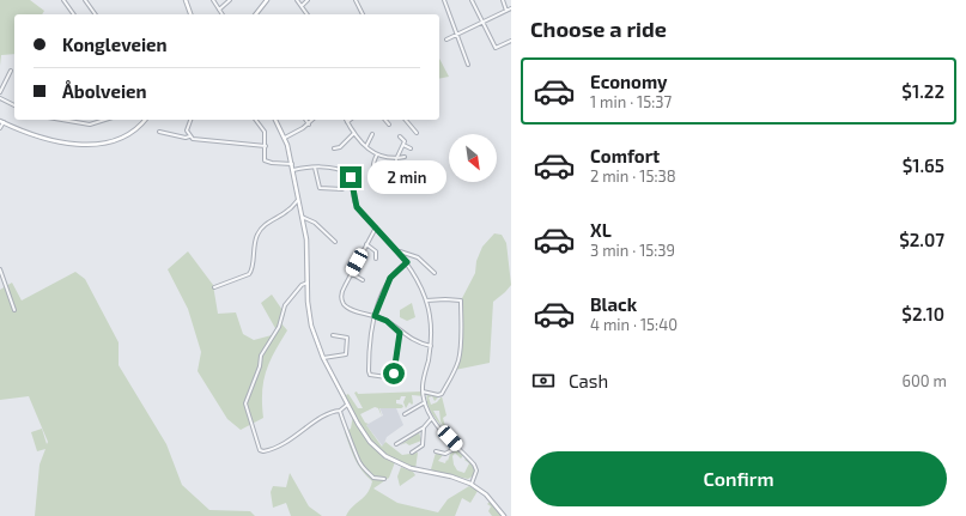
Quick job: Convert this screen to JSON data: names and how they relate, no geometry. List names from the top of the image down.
{
  "north": "bottom right",
  "page": {
    "heading": "Choose a ride",
    "banner": ["Kongleveien", "Åbolveien"],
    "list": [
      {
        "name": "Economy",
        "note": "1 min · 15:37",
        "value": "$1.22"
      },
      {
        "name": "Comfort",
        "note": "2 min · 15:38",
        "value": "$1.65"
      },
      {
        "name": "XL",
        "note": "3 min · 15:39",
        "value": "$2.07"
      },
      {
        "name": "Black",
        "note": "4 min · 15:40",
        "value": "$2.10"
      }
    ],
    "bubble": "2 min",
    "pay": ["Cash", "600 m"],
    "buttons": "Confirm"
  }
}
